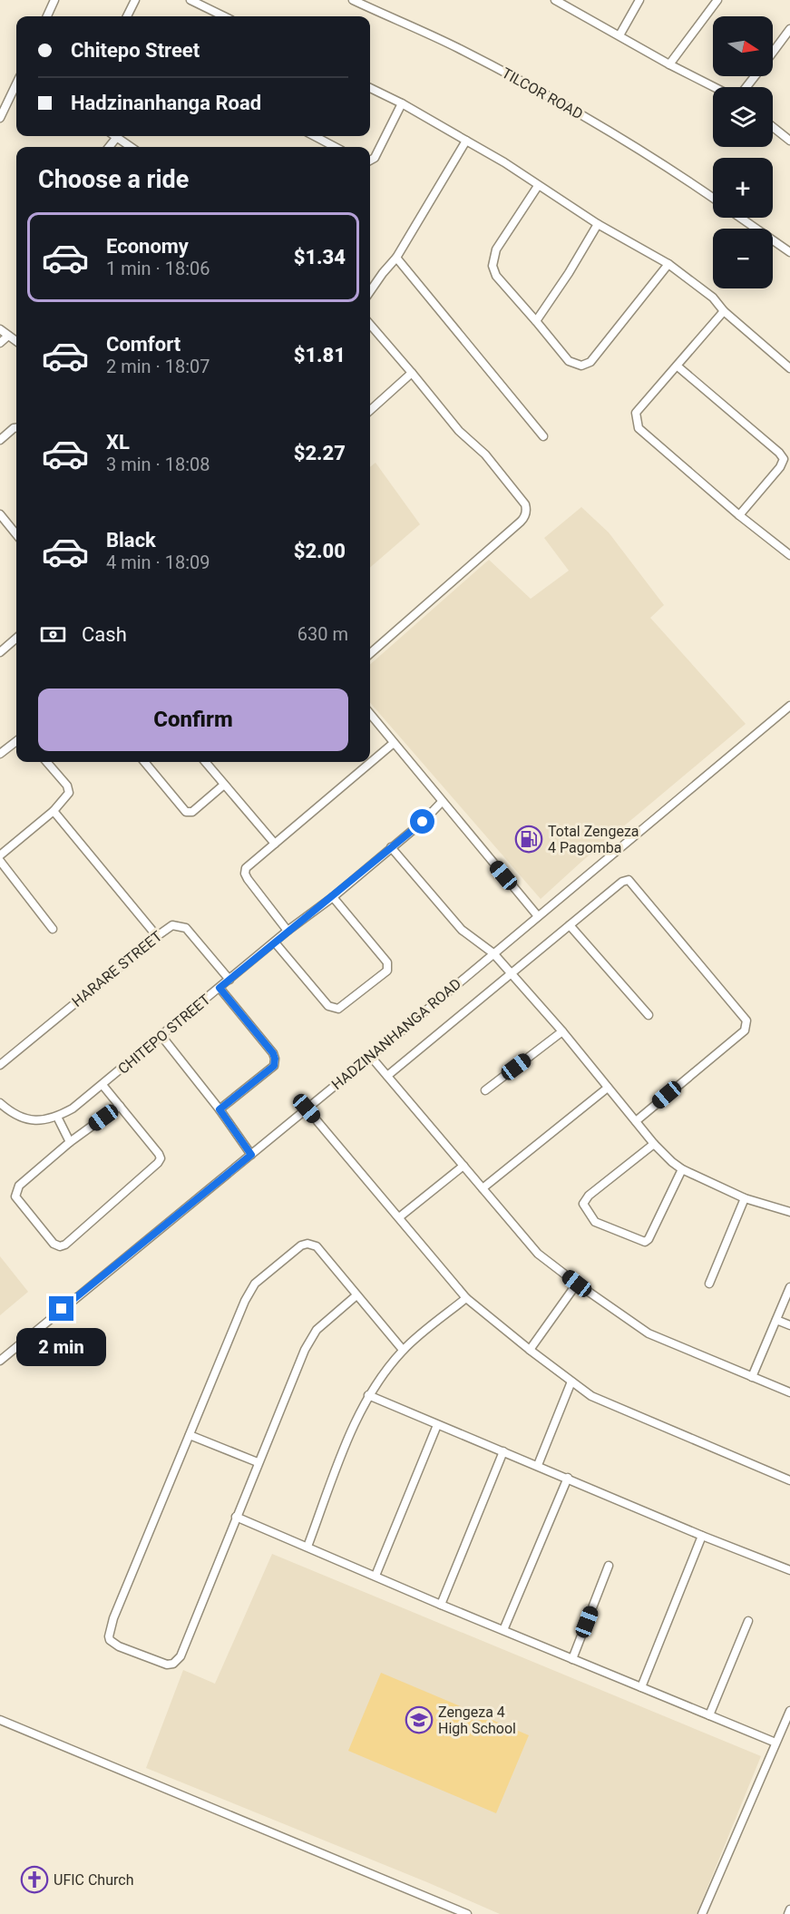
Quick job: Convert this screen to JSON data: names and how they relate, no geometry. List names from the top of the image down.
{
  "streets": {
    "street": [
      "TILCOR ROAD",
      "HARARE STREET",
      "CHITEPO STREET",
      "HADZINANHANGA ROAD"
    ]
  },
  "crossings": [
    ["HARARE STREET", "CHITEPO STREET"]
  ],
  "places": {
    "fuel station": ["Total Zengeza 4 Pagomba"],
    "school or university": ["Zengeza 4 High School"],
    "church": ["UFIC Church"]
  },
  "north": "right",
  "page": {
    "map_buttons": ["+", "−"],
    "banner": ["Chitepo Street", "Hadzinanhanga Road"],
    "heading": "Choose a ride",
    "list": [
      {
        "name": "Economy",
        "note": "1 min · 18:06",
        "value": "$1.34"
      },
      {
        "name": "Comfort",
        "note": "2 min · 18:07",
        "value": "$1.81"
      },
      {
        "name": "XL",
        "note": "3 min · 18:08",
        "value": "$2.27"
      },
      {
        "name": "Black",
        "note": "4 min · 18:09",
        "value": "$2.00"
      }
    ],
    "pay": ["Cash", "630 m"],
    "buttons": "Confirm",
    "bubble": "2 min"
  }
}
